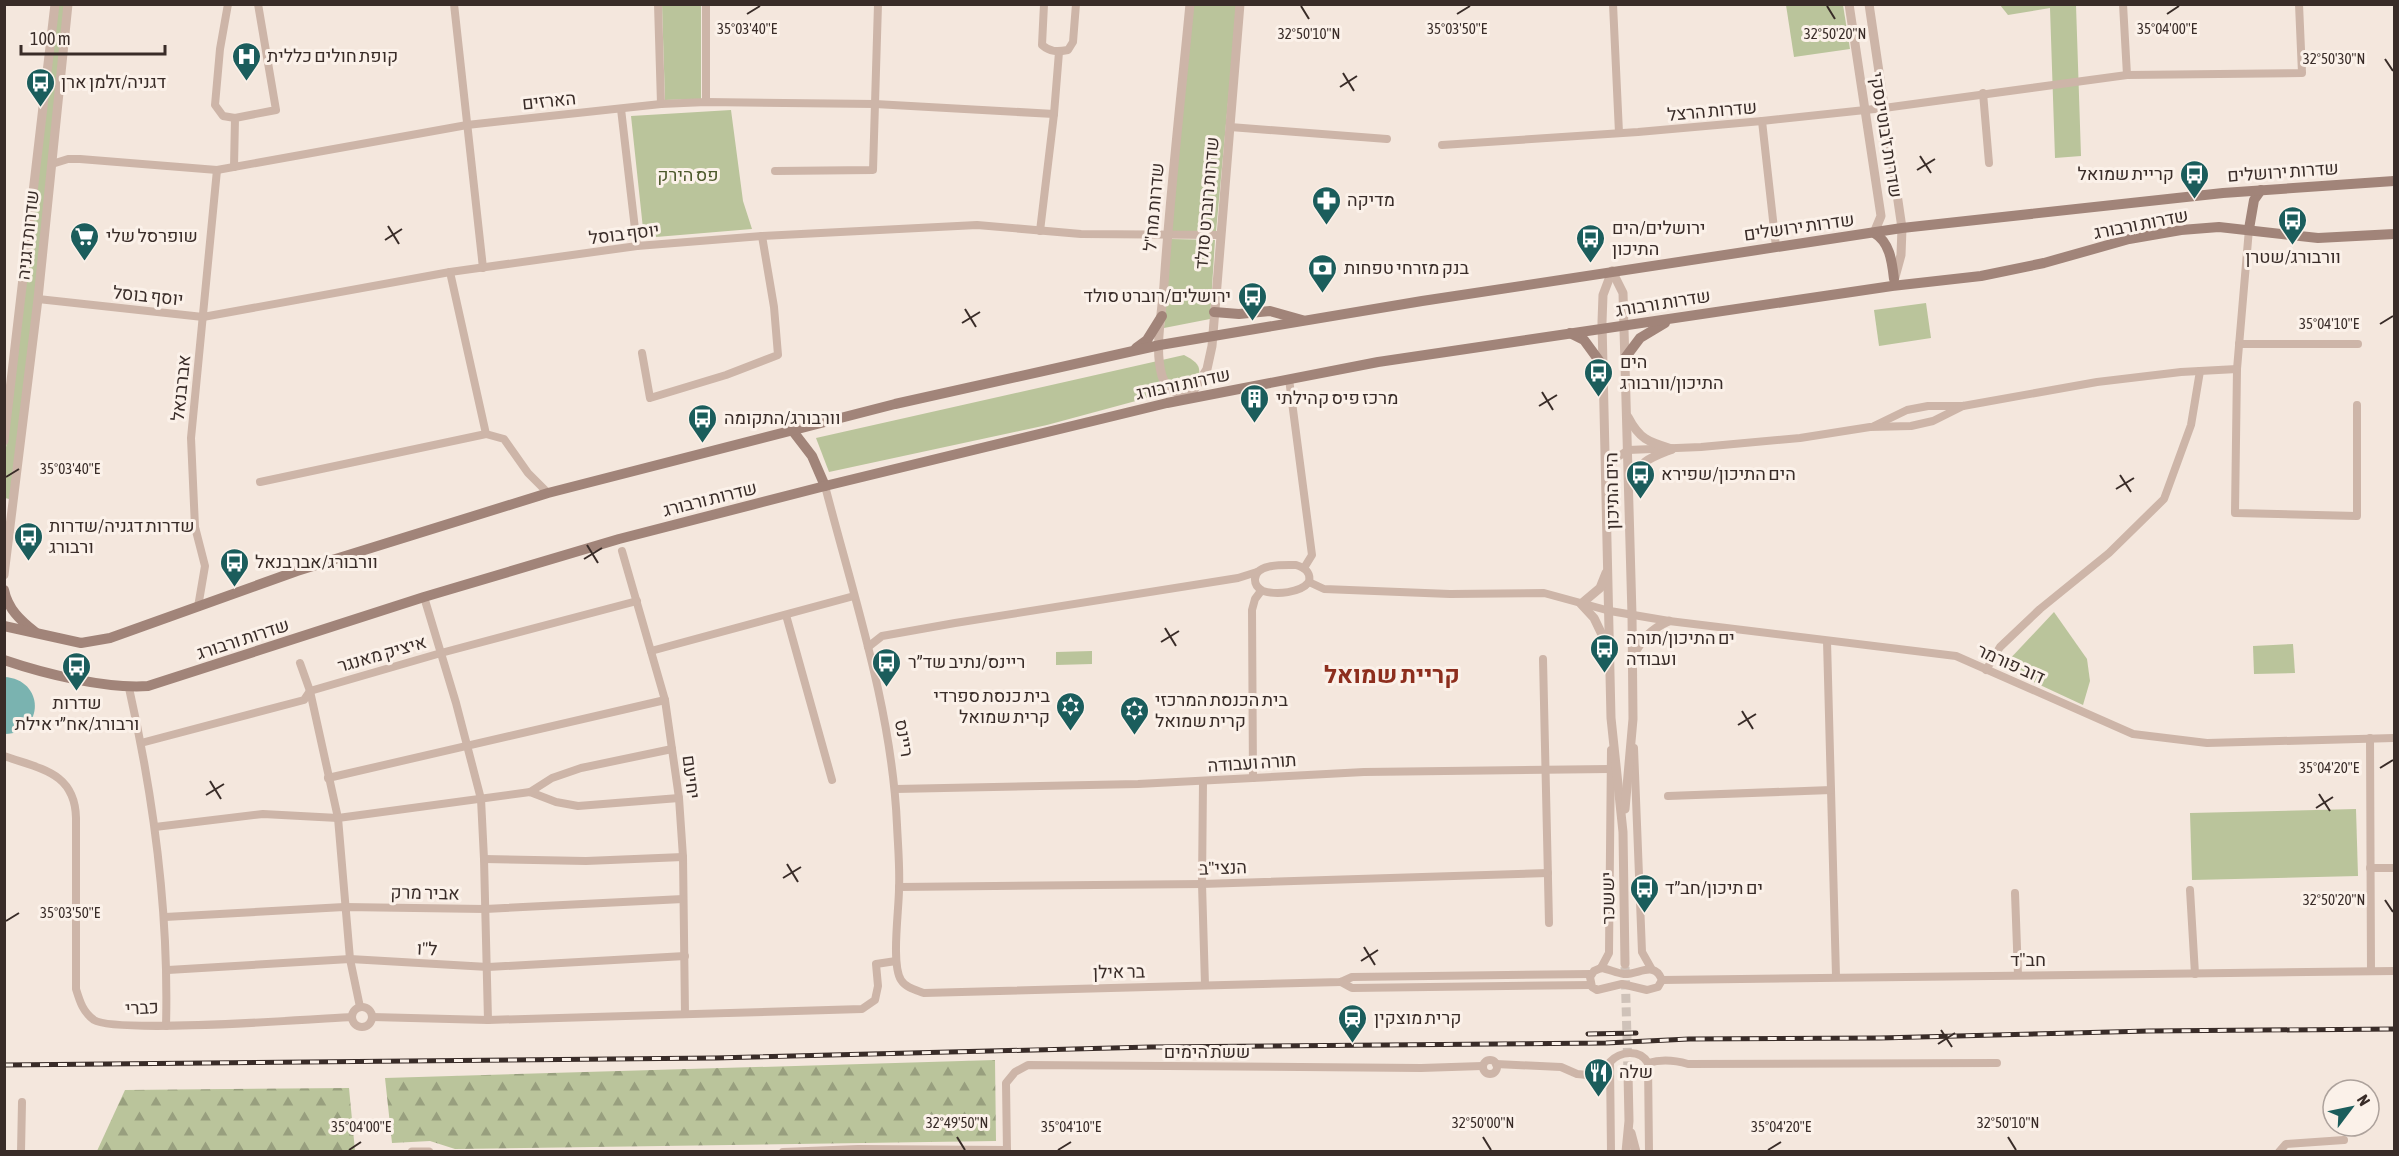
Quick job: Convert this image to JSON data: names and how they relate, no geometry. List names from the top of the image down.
{
  "streets": {
    "main road": ["שדרות ירושלים", "שדרות ורבורג", "ריינס"],
    "street": [
      "הארזים",
      "שדרות הרצל",
      "שדרות ז'בוטינסקי",
      "שדרות רוברט סולד",
      "שדרות מח\"ל",
      "יוסף בוסל",
      "שדרות דגניה",
      "אברבנאל",
      "הים התיכון",
      "איציק מאנגר",
      "דוב פורמר",
      "תורה ועבודה",
      "יחיעם",
      "הנצי\"ב",
      "אביר מרק",
      "יששכר",
      "ל\"ו",
      "חב\"ד",
      "בר אילן",
      "כברי",
      "ששת הימים"
    ]
  },
  "crossings": [
    ["הארזים", "שדרות דגניה"],
    ["הארזים", "אברבנאל"],
    ["שדרות הרצל", "שדרות ז'בוטינסקי"],
    ["שדרות ז'בוטינסקי", "שדרות ירושלים"],
    ["שדרות ז'בוטינסקי", "שדרות ורבורג"],
    ["שדרות ירושלים", "שדרות רוברט סולד"],
    ["שדרות ירושלים", "הים התיכון"],
    ["שדרות רוברט סולד", "שדרות מח\"ל"],
    ["שדרות רוברט סולד", "שדרות ורבורג"],
    ["שדרות רוברט סולד", "יוסף בוסל"],
    ["שדרות מח\"ל", "שדרות ורבורג"],
    ["שדרות מח\"ל", "יוסף בוסל"],
    ["שדרות ורבורג", "הים התיכון"],
    ["שדרות ורבורג", "ריינס"],
    ["שדרות ורבורג", "כברי"],
    ["יוסף בוסל", "שדרות דגניה"],
    ["יוסף בוסל", "אברבנאל"],
    ["הים התיכון", "דוב פורמר"],
    ["הים התיכון", "יששכר"],
    ["איציק מאנגר", "יחיעם"],
    ["איציק מאנגר", "כברי"],
    ["ריינס", "תורה ועבודה"],
    ["ריינס", "הנצי\"ב"],
    ["ריינס", "בר אילן"],
    ["יחיעם", "אביר מרק"],
    ["יחיעם", "ל\"ו"],
    ["אביר מרק", "כברי"],
    ["ל\"ו", "כברי"],
    ["חב\"ד", "בר אילן"]
  ],
  "districts": ["קריית שמואל"],
  "parks": ["פס הירק"],
  "places": {
    "hospital": ["קופת חולים כללית"],
    "bus stop": [
      "דגניה/זלמן ארן",
      "קריית שמואל",
      "וורבורג/שטרן",
      "ירושלים/הים התיכון",
      "ירושלים/רוברט סולד",
      "הים התיכון/וורבורג",
      "וורבורג/התקומה",
      "הים התיכון/שפירא",
      "שדרות דגניה/שדרות ורבורג",
      "וורבורג/אברבנאל",
      "ים התיכון/תורה ועבודה",
      "ריינס/נתיב שד״ר",
      "שדרות ורבורג/אח״י אילת",
      "ים תיכון/חב״ד"
    ],
    "pharmacy": ["מדיקה"],
    "supermarket": ["שופרסל שלי"],
    "bank": ["בנק מזרחי טפחות"],
    "building": ["מרכז פיס קהילתי"],
    "synagogue": ["בית כנסת ספרדי קרית שמואל", "בית הכנסת המרכזי קרית שמואל"],
    "station": ["קרית מוצקין"],
    "restaurant": ["שלה"]
  },
  "scale_bar": "100 m",
  "north": "top right",
  "coordinates": [
    "35°03'40\"E",
    "35°03'50\"E",
    "35°04'00\"E",
    "32°50'10\"N",
    "32°50'20\"N",
    "32°50'30\"N",
    "35°04'10\"E",
    "35°04'20\"E",
    "32°49'50\"N",
    "32°50'00\"N"
  ]
}
